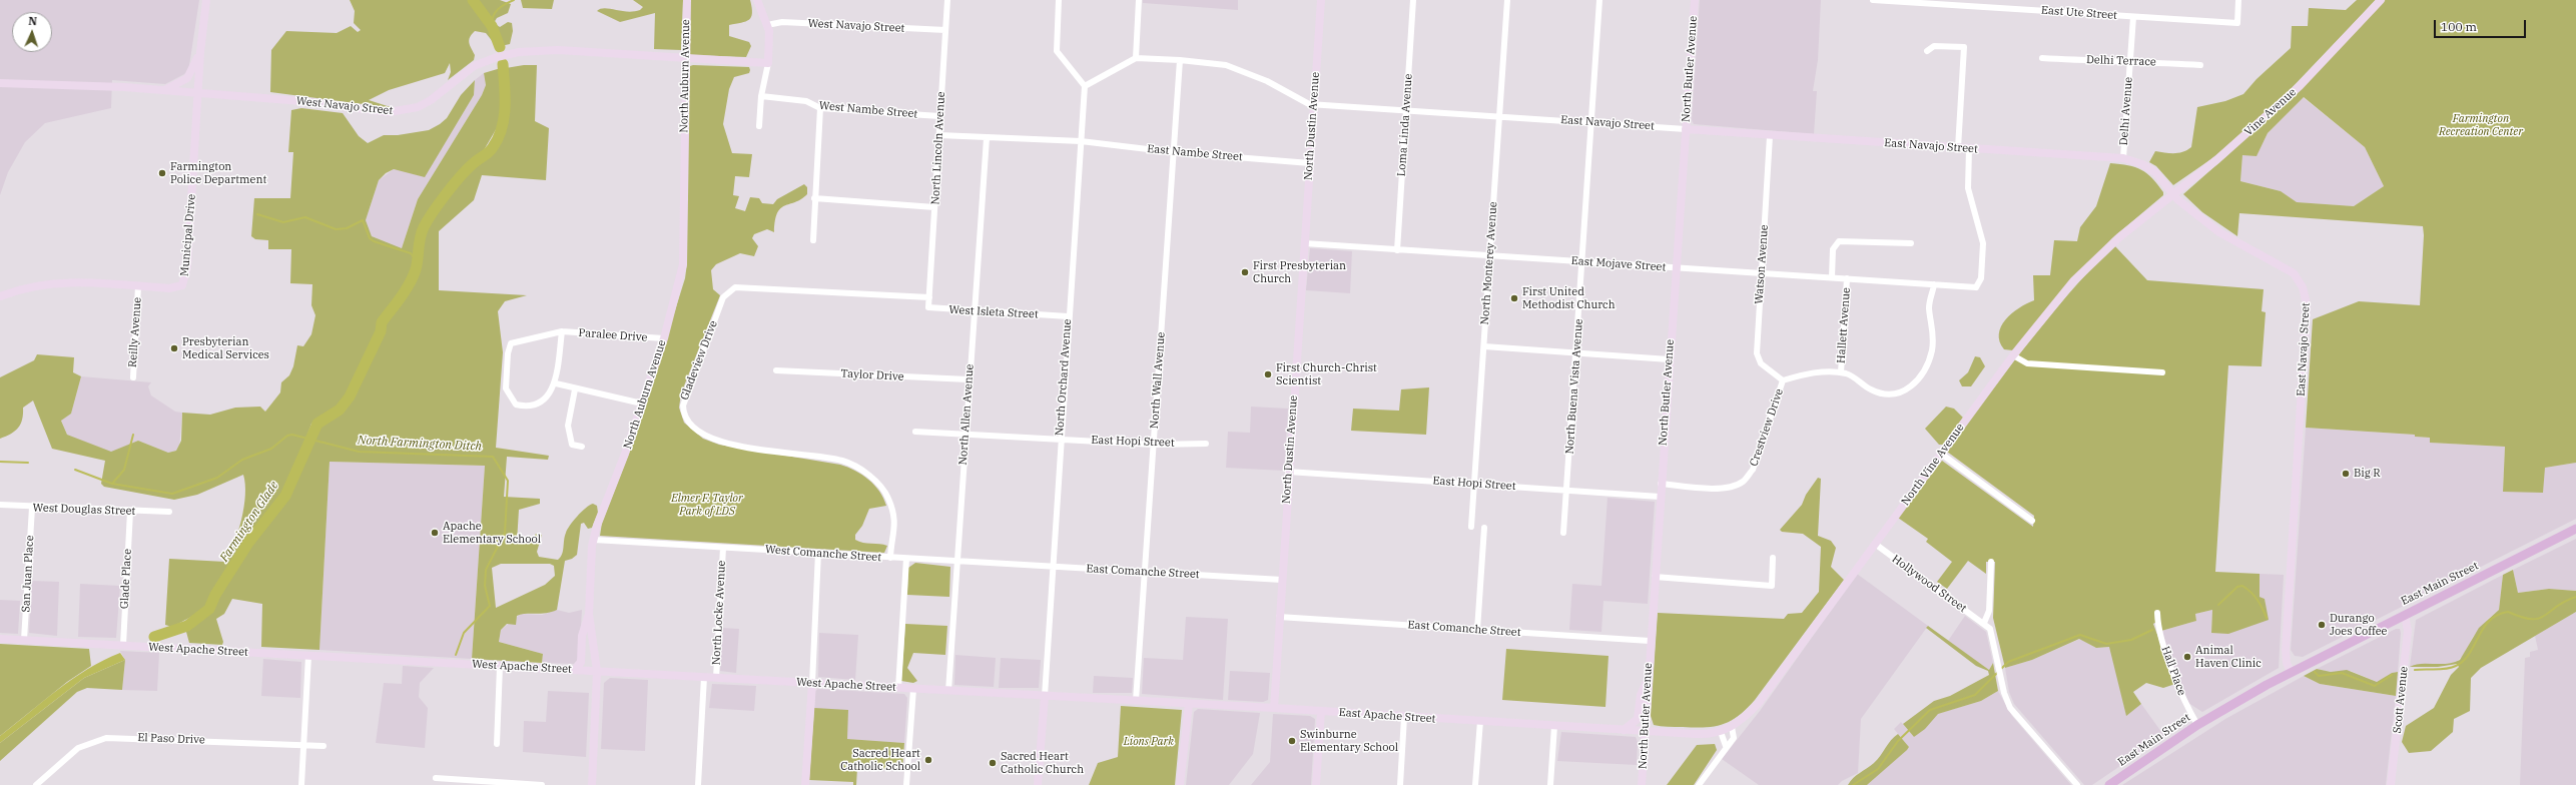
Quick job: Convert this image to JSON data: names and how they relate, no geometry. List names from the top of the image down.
{
  "streets": {
    "main road": [
      "West Navajo Street",
      "North Butler Avenue",
      "North Auburn Avenue",
      "Vine Avenue",
      "East Navajo Street",
      "North Dustin Avenue",
      "Municipal Drive",
      "North Orchard Avenue",
      "North Vine Avenue",
      "East Main Street",
      "West Apache Street",
      "Scott Avenue",
      "East Apache Street"
    ],
    "street": [
      "East Ute Street",
      "Delhi Terrace",
      "West Nambe Street",
      "Delhi Avenue",
      "Loma Linda Avenue",
      "North Lincoln Avenue",
      "East Nambe Street",
      "North Monterey Avenue",
      "East Mojave Street",
      "Watson Avenue",
      "West Isleta Street",
      "Hallett Avenue",
      "Reilly Avenue",
      "Paralee Drive",
      "Gladeview Drive",
      "Taylor Drive",
      "North Wall Avenue",
      "North Buena Vista Avenue",
      "North Allen Avenue",
      "Crestview Drive",
      "East Hopi Street",
      "West Douglas Street",
      "West Comanche Street",
      "East Comanche Street",
      "San Juan Place",
      "Glade Place",
      "Hollywood Street",
      "North Locke Avenue",
      "Hall Place",
      "El Paso Drive"
    ]
  },
  "crossings": [
    ["East Ute Street", "Delhi Avenue"],
    ["West Navajo Street", "North Auburn Avenue"],
    ["West Navajo Street", "North Lincoln Avenue"],
    ["West Navajo Street", "Municipal Drive"],
    ["Delhi Terrace", "Delhi Avenue"],
    ["North Butler Avenue", "East Navajo Street"],
    ["North Butler Avenue", "East Mojave Street"],
    ["North Butler Avenue", "Crestview Drive"],
    ["North Butler Avenue", "East Hopi Street"],
    ["North Butler Avenue", "East Comanche Street"],
    ["North Butler Avenue", "East Apache Street"],
    ["North Auburn Avenue", "Paralee Drive"],
    ["North Auburn Avenue", "West Comanche Street"],
    ["North Auburn Avenue", "West Apache Street"],
    ["West Nambe Street", "North Lincoln Avenue"],
    ["Delhi Avenue", "East Navajo Street"],
    ["Vine Avenue", "East Navajo Street"],
    ["Vine Avenue", "North Vine Avenue"],
    ["East Navajo Street", "Loma Linda Avenue"],
    ["East Navajo Street", "North Dustin Avenue"],
    ["East Navajo Street", "North Monterey Avenue"],
    ["East Navajo Street", "Watson Avenue"],
    ["East Navajo Street", "North Wall Avenue"],
    ["East Navajo Street", "North Buena Vista Avenue"],
    ["East Navajo Street", "East Main Street"],
    ["Loma Linda Avenue", "East Mojave Street"],
    ["North Dustin Avenue", "East Nambe Street"],
    ["North Dustin Avenue", "East Mojave Street"],
    ["North Dustin Avenue", "East Hopi Street"],
    ["North Dustin Avenue", "East Comanche Street"],
    ["North Dustin Avenue", "East Apache Street"],
    ["North Lincoln Avenue", "West Isleta Street"],
    ["North Lincoln Avenue", "Gladeview Drive"],
    ["East Nambe Street", "North Orchard Avenue"],
    ["East Nambe Street", "North Wall Avenue"],
    ["Municipal Drive", "Reilly Avenue"],
    ["North Monterey Avenue", "East Mojave Street"],
    ["North Monterey Avenue", "East Hopi Street"],
    ["East Mojave Street", "Watson Avenue"],
    ["East Mojave Street", "Hallett Avenue"],
    ["East Mojave Street", "North Buena Vista Avenue"],
    ["East Mojave Street", "Crestview Drive"],
    ["Watson Avenue", "Crestview Drive"],
    ["West Isleta Street", "Gladeview Drive"],
    ["West Isleta Street", "North Orchard Avenue"],
    ["West Isleta Street", "North Allen Avenue"],
    ["Hallett Avenue", "Crestview Drive"],
    ["Gladeview Drive", "West Comanche Street"],
    ["Taylor Drive", "North Allen Avenue"],
    ["North Orchard Avenue", "East Hopi Street"],
    ["North Orchard Avenue", "West Comanche Street"],
    ["North Orchard Avenue", "East Comanche Street"],
    ["North Orchard Avenue", "West Apache Street"],
    ["North Orchard Avenue", "East Apache Street"],
    ["North Wall Avenue", "East Hopi Street"],
    ["North Wall Avenue", "East Comanche Street"],
    ["North Wall Avenue", "East Apache Street"],
    ["North Buena Vista Avenue", "East Hopi Street"],
    ["North Allen Avenue", "East Hopi Street"],
    ["North Allen Avenue", "West Comanche Street"],
    ["North Allen Avenue", "West Apache Street"],
    ["North Vine Avenue", "Hollywood Street"],
    ["North Vine Avenue", "East Apache Street"],
    ["West Douglas Street", "San Juan Place"],
    ["West Douglas Street", "Glade Place"],
    ["West Comanche Street", "East Comanche Street"],
    ["West Comanche Street", "North Locke Avenue"],
    ["San Juan Place", "West Apache Street"],
    ["Glade Place", "West Apache Street"],
    ["East Main Street", "Hall Place"],
    ["East Main Street", "Scott Avenue"],
    ["North Locke Avenue", "West Apache Street"],
    ["West Apache Street", "East Apache Street"]
  ],
  "water": ["North Farmington Ditch", "Farmington Glade"],
  "parks": ["Farmington Recreation Center", "Elmer F. Taylor Park of LDS", "Lions Park"],
  "places": [
    "Farmington Police Department",
    "First Presbyterian Church",
    "First United Methodist Church",
    "Presbyterian Medical Services",
    "First Church-Christ Scientist",
    "Big R",
    "Apache Elementary School",
    "Durango Joes Coffee",
    "Animal Haven Clinic",
    "Swinburne Elementary School",
    "Sacred Heart Catholic School",
    "Sacred Heart Catholic Church"
  ],
  "scale_bar": "100 m",
  "north": "top"
}
